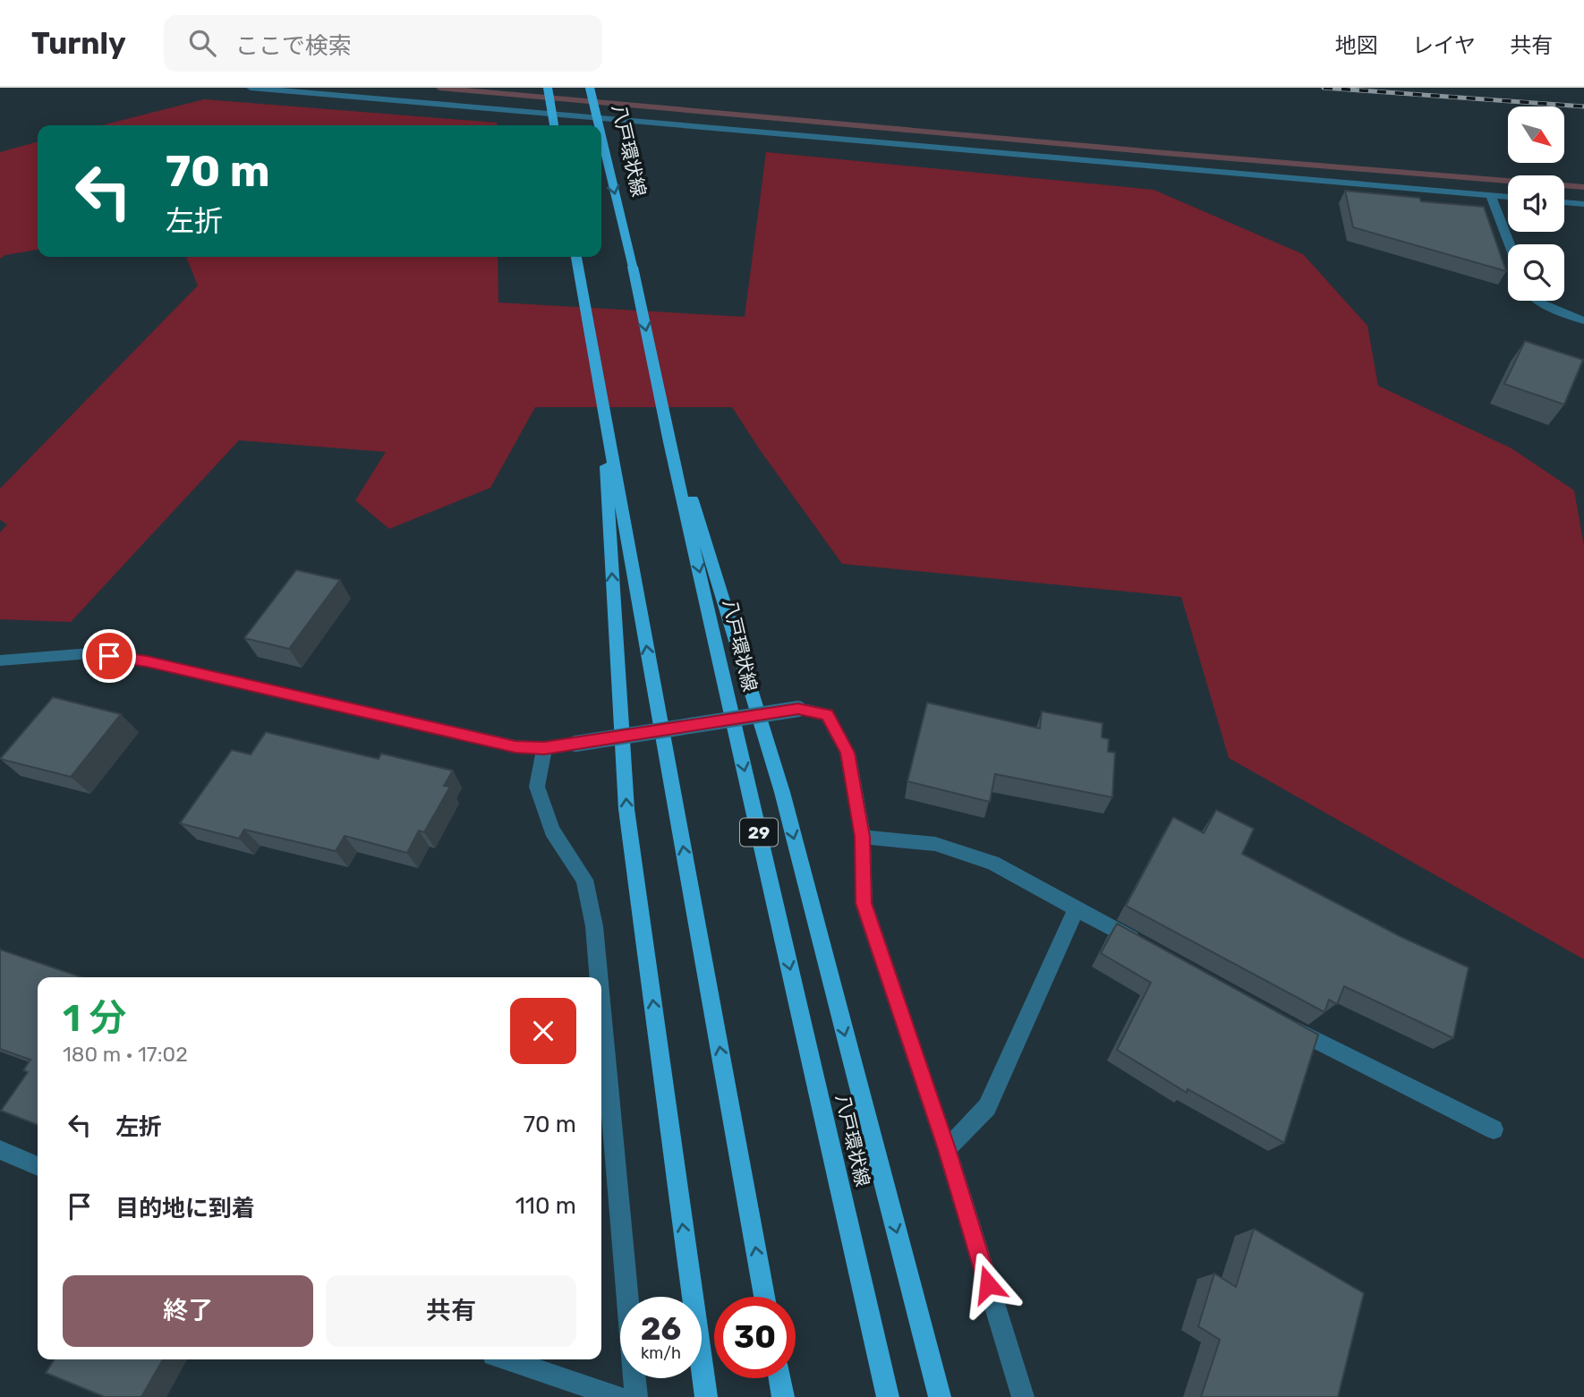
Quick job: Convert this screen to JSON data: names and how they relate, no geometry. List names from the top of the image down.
{
  "streets": {
    "main road": ["八戸環状線", "29"]
  },
  "crossings": [
    ["八戸環状線", "29"]
  ],
  "north": "bottom right",
  "page": {
    "header": "Turnly",
    "search": "ここで検索",
    "nav": ["地図", "レイヤ", "共有"],
    "turn": ["70 m", "左折"],
    "heading": ["1 分", "180 m · 17:02"],
    "list": [
      {
        "name": "左折",
        "value": "70 m"
      },
      {
        "name": "目的地に到着",
        "value": "110 m"
      }
    ],
    "buttons": ["終了", "共有"],
    "speed": "26 km/h",
    "limit": "30"
  }
}
